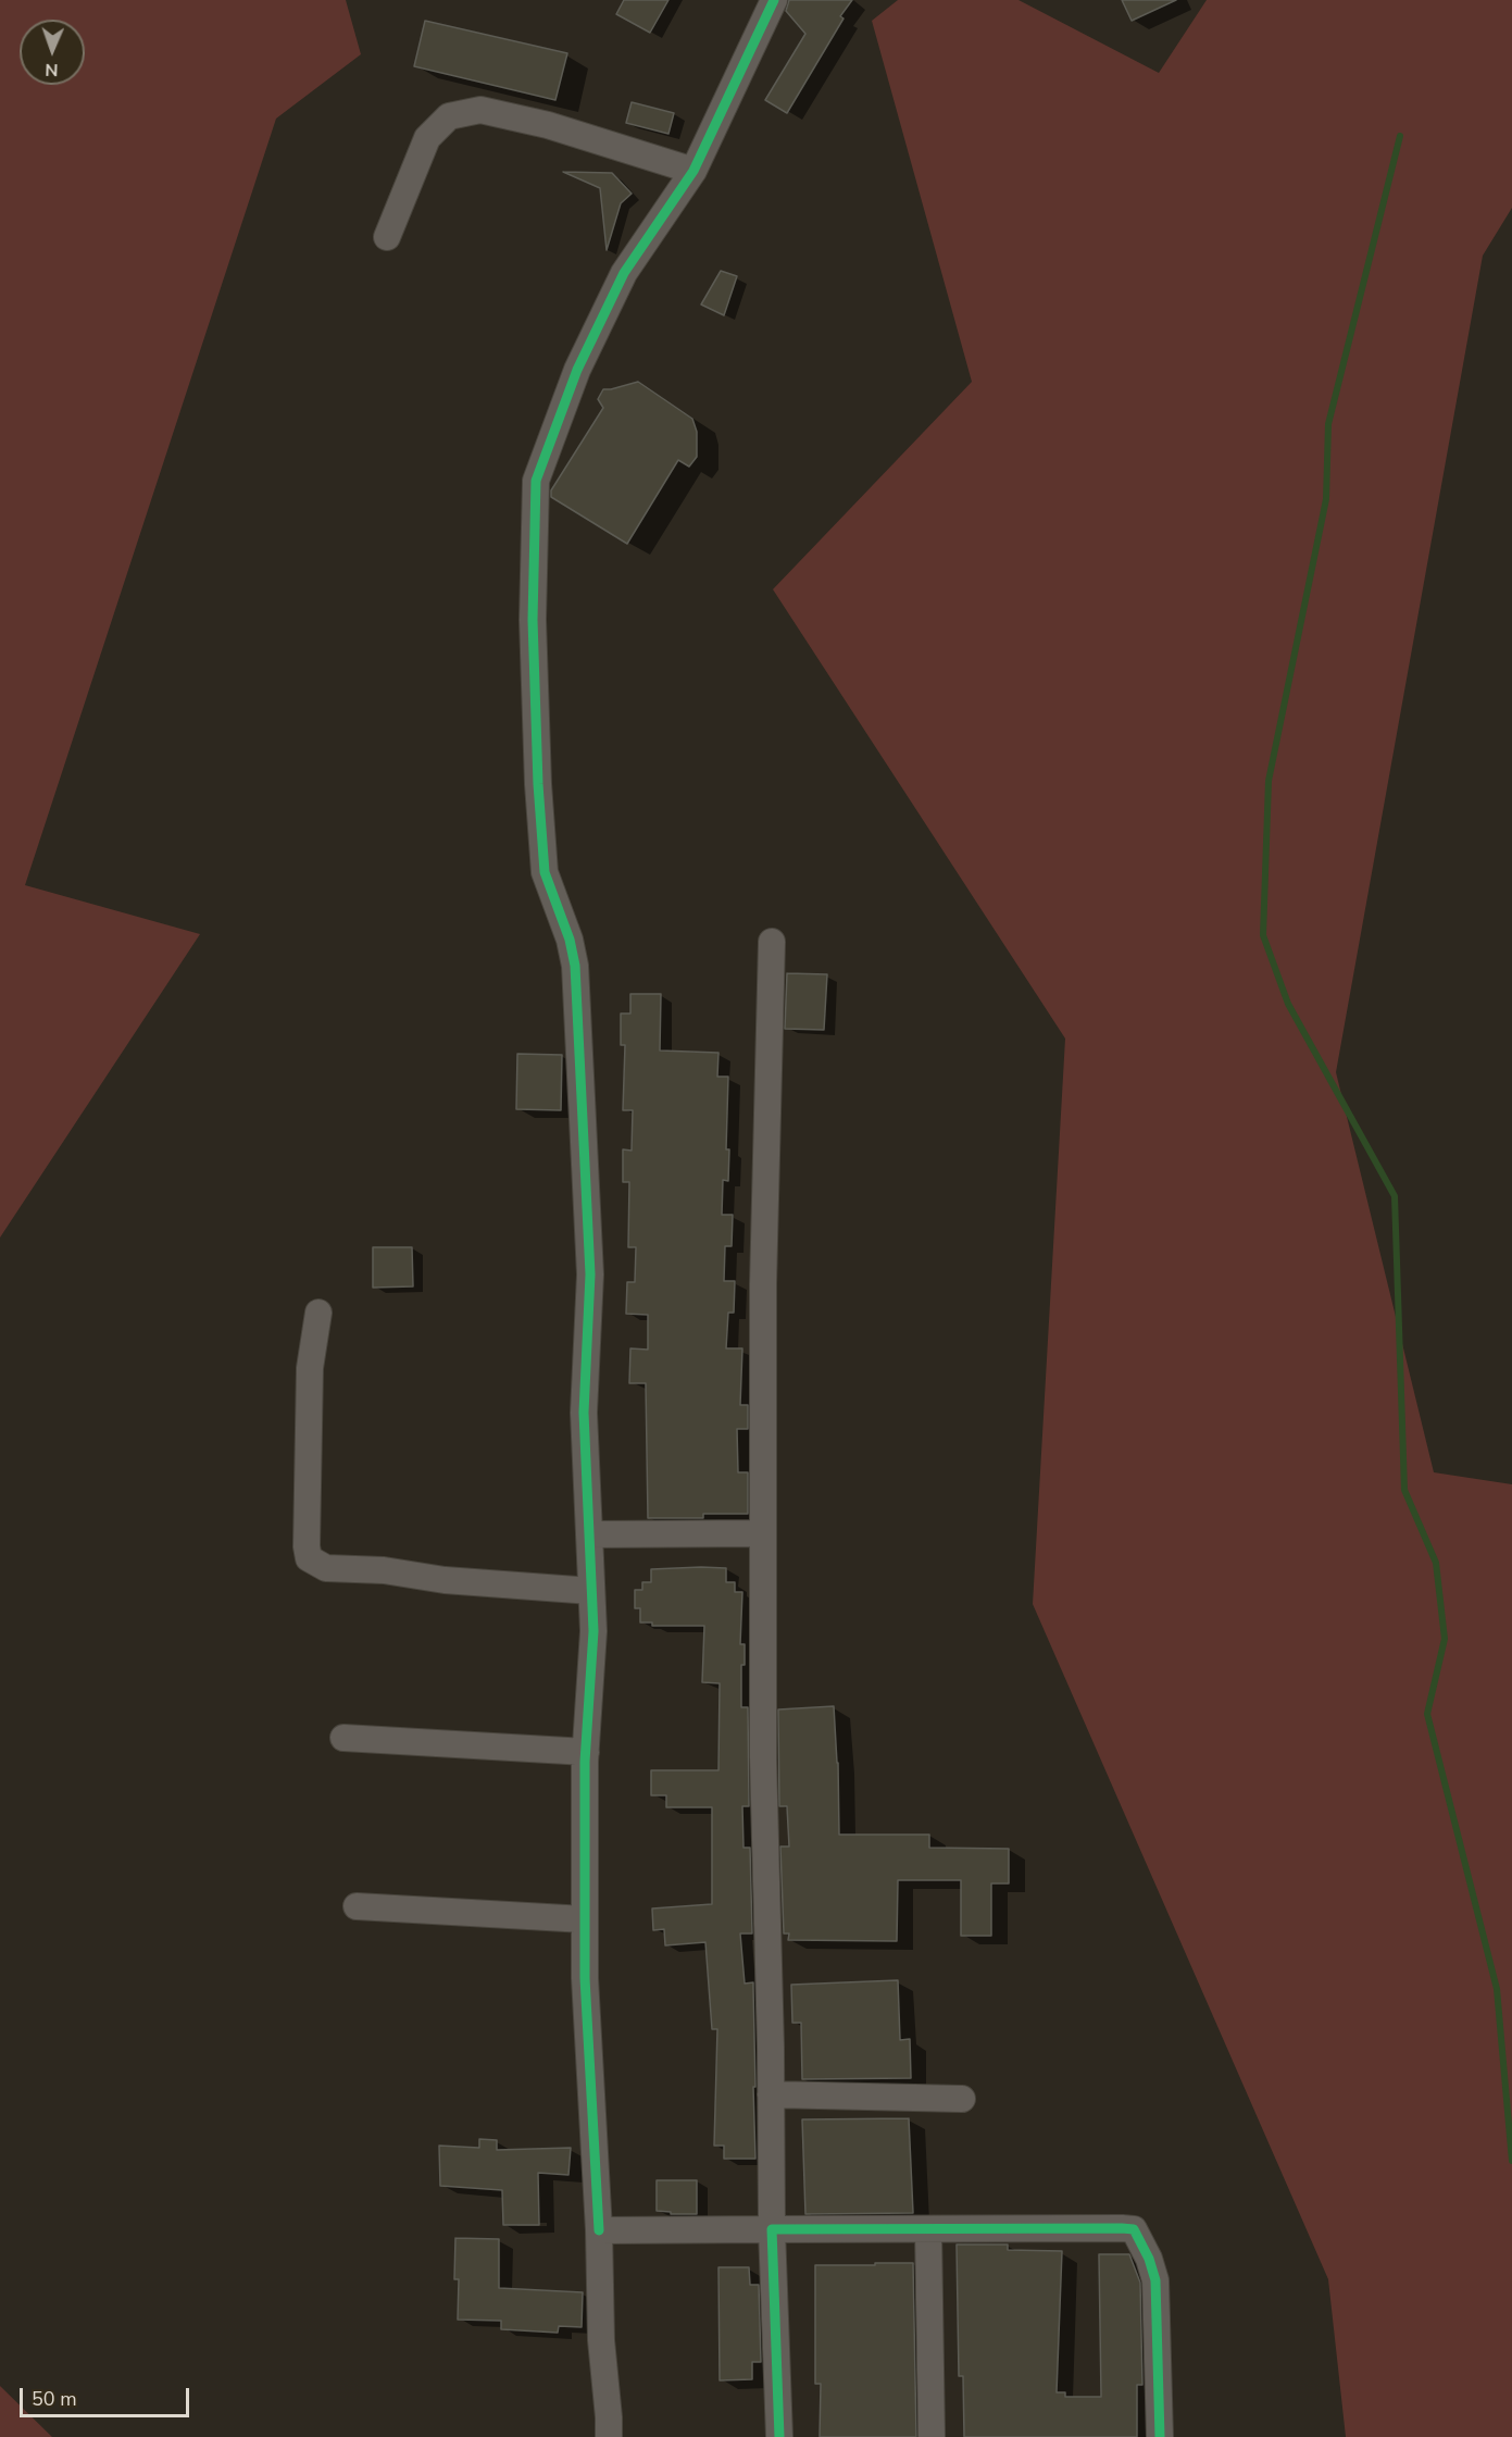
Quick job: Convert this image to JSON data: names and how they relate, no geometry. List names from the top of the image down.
{
  "scale_bar": "50 m",
  "north": "bottom"
}
